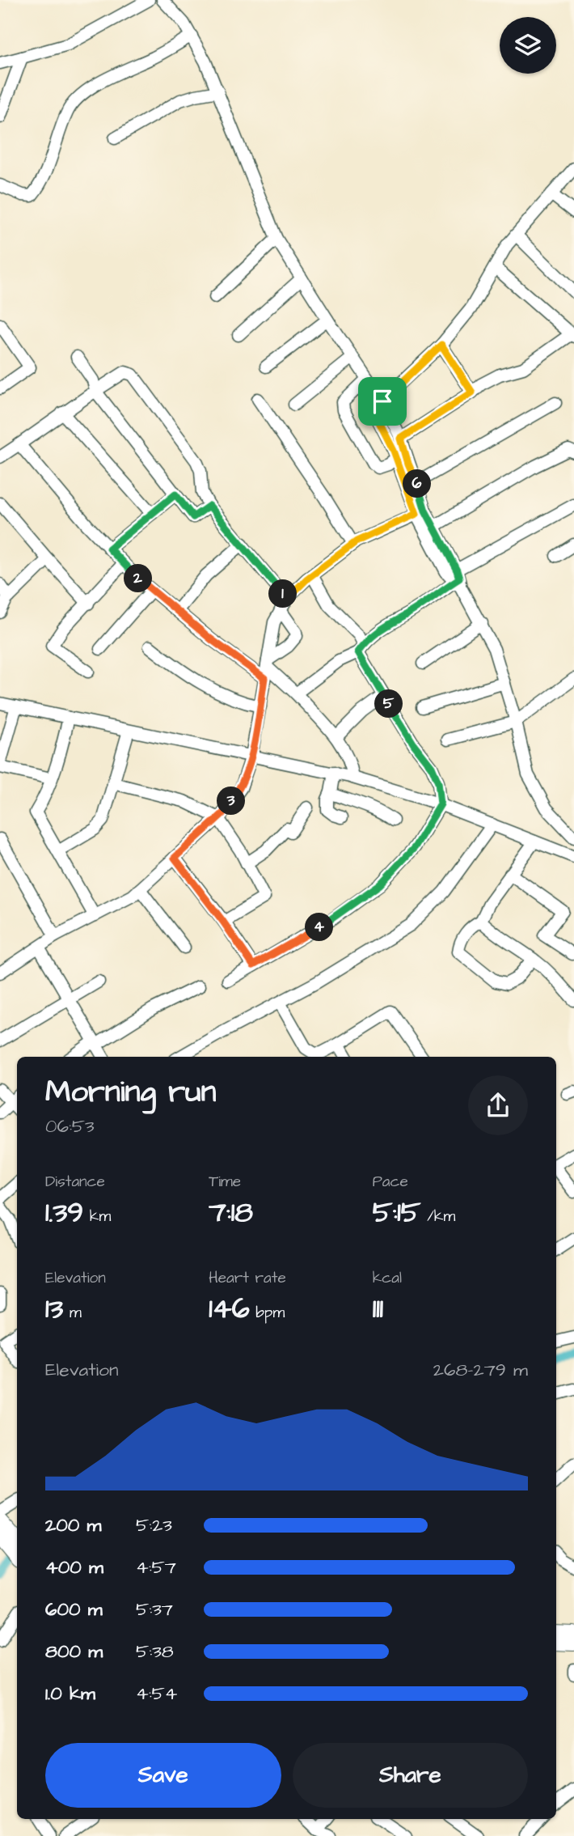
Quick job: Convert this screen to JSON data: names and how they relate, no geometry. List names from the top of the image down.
{
  "page": {
    "pins": [
      "6",
      "2",
      "1",
      "5",
      "3",
      "4"
    ],
    "heading": ["Morning run", "06:53"],
    "stats": [
      ["Distance", "1.39 km"],
      ["Time", "7:18"],
      ["Pace", "5:15 /km"],
      ["Elevation", "13 m"],
      ["Heart rate", "146 bpm"],
      ["kcal", "111"]
    ],
    "chart": ["Elevation", "268–279 m"],
    "list": [
      {
        "name": "200 m",
        "note": "5:23"
      },
      {
        "name": "400 m",
        "note": "4:57"
      },
      {
        "name": "600 m",
        "note": "5:37"
      },
      {
        "name": "800 m",
        "note": "5:38"
      },
      {
        "name": "1.0 km",
        "note": "4:54"
      }
    ],
    "buttons": ["Save", "Share"]
  }
}
